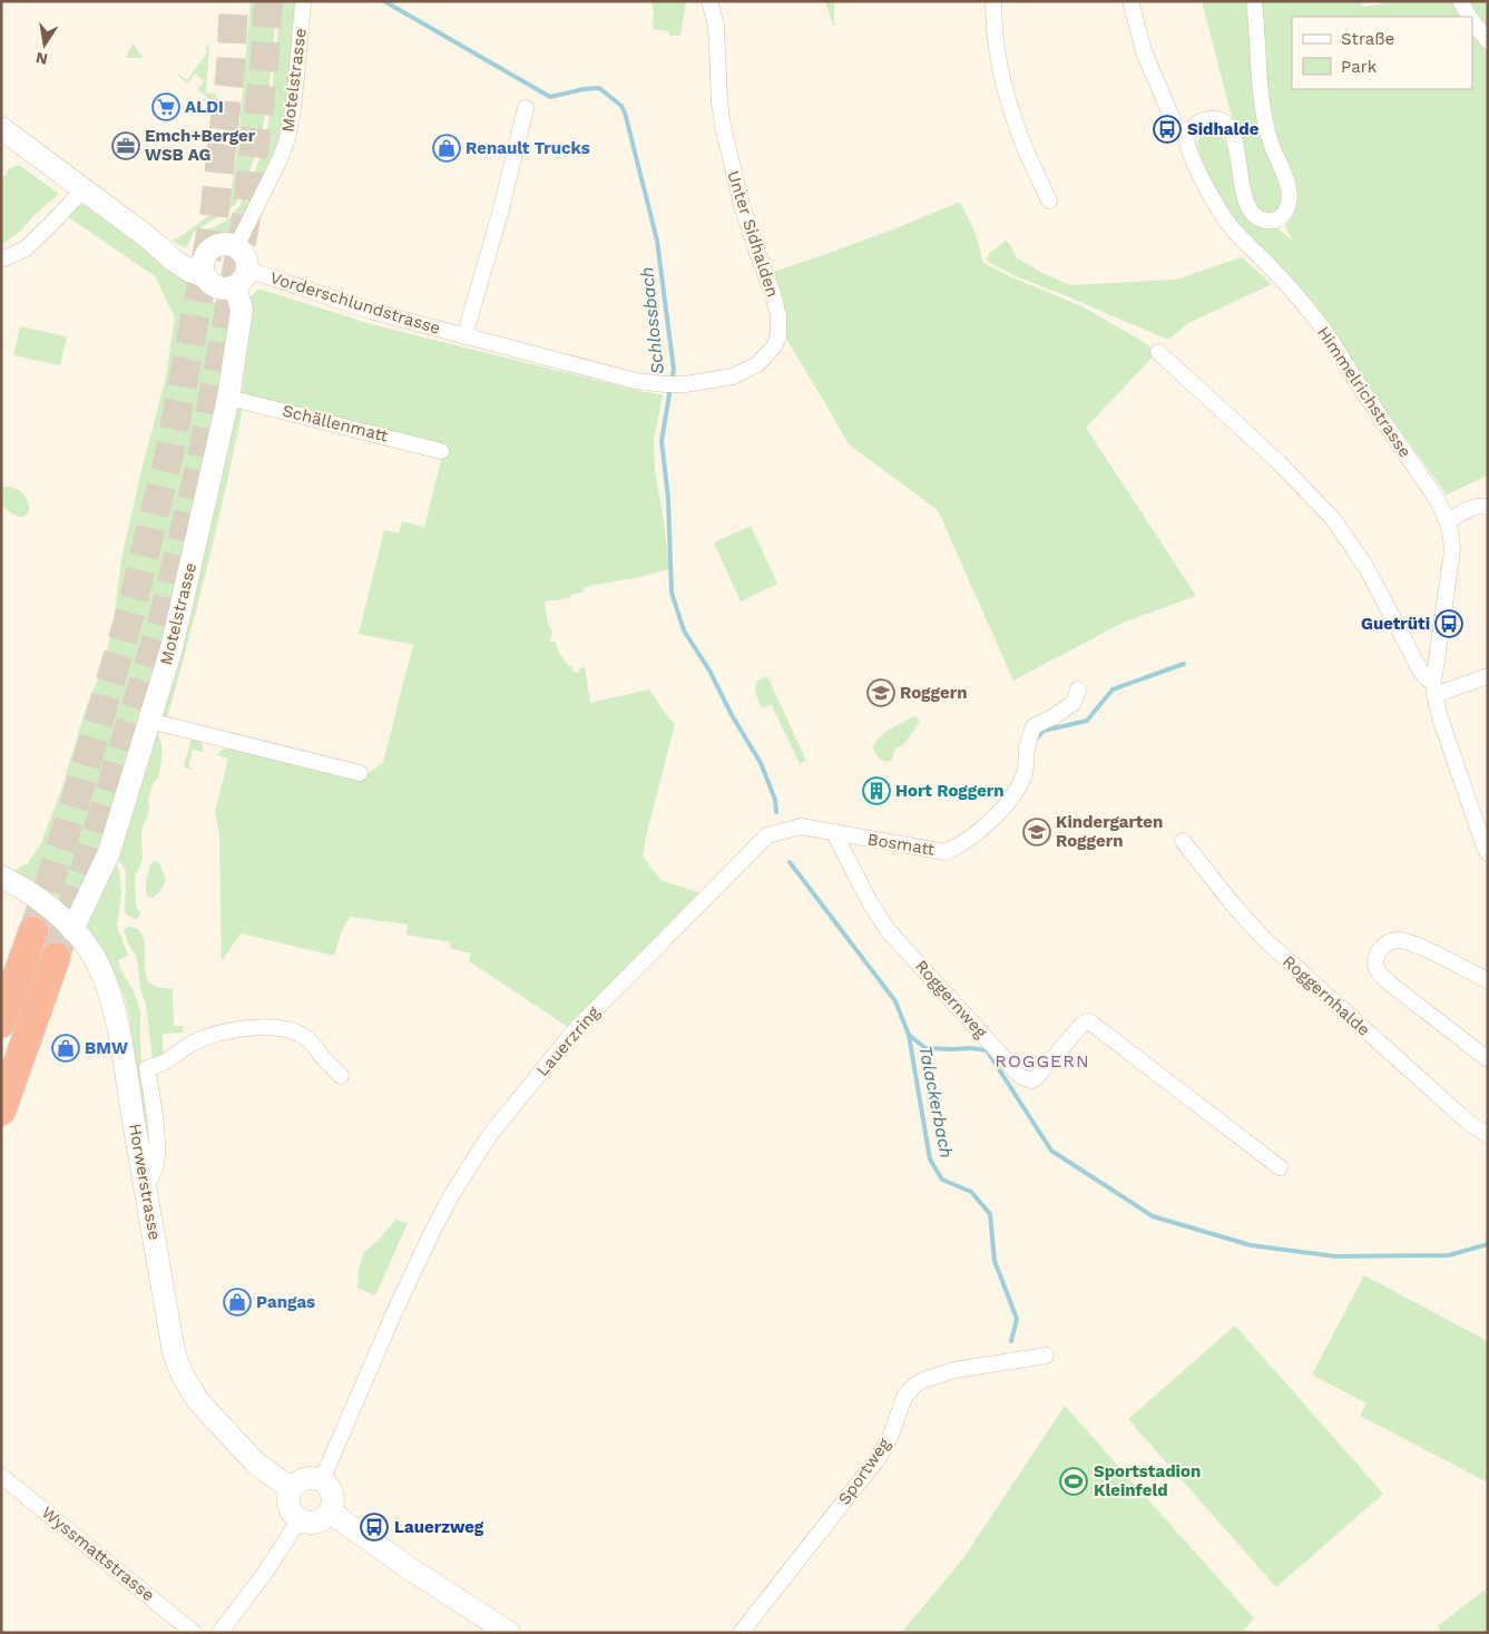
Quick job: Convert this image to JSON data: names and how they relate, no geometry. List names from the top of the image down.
{
  "streets": {
    "street": [
      "Motelstrasse",
      "Unter Sidhalden",
      "Vorderschlundstrasse",
      "Himmelrichstrasse",
      "Schällenmatt",
      "Bosmatt",
      "Roggernhalde",
      "Roggernweg",
      "Lauerzring",
      "Horwerstrasse",
      "Sportweg",
      "Wyssmattstrasse"
    ]
  },
  "crossings": [
    ["Motelstrasse", "Vorderschlundstrasse"],
    ["Motelstrasse", "Schällenmatt"],
    ["Motelstrasse", "Horwerstrasse"],
    ["Unter Sidhalden", "Vorderschlundstrasse"],
    ["Bosmatt", "Roggernweg"],
    ["Bosmatt", "Lauerzring"],
    ["Roggernweg", "Lauerzring"],
    ["Lauerzring", "Horwerstrasse"]
  ],
  "districts": ["ROGGERN"],
  "water": ["Schlossbach", "Talackerbach"],
  "places": {
    "supermarket": ["ALDI"],
    "bus stop": ["Sidhalde", "Guetrüti", "Lauerzweg"],
    "office": ["Emch+Berger WSB AG"],
    "shop": ["Renault Trucks", "BMW", "Pangas"],
    "school or university": ["Roggern", "Kindergarten Roggern"],
    "building": ["Hort Roggern"],
    "sports": ["Sportstadion Kleinfeld"]
  },
  "legend": ["Straße", "Park"],
  "north": "bottom"
}
